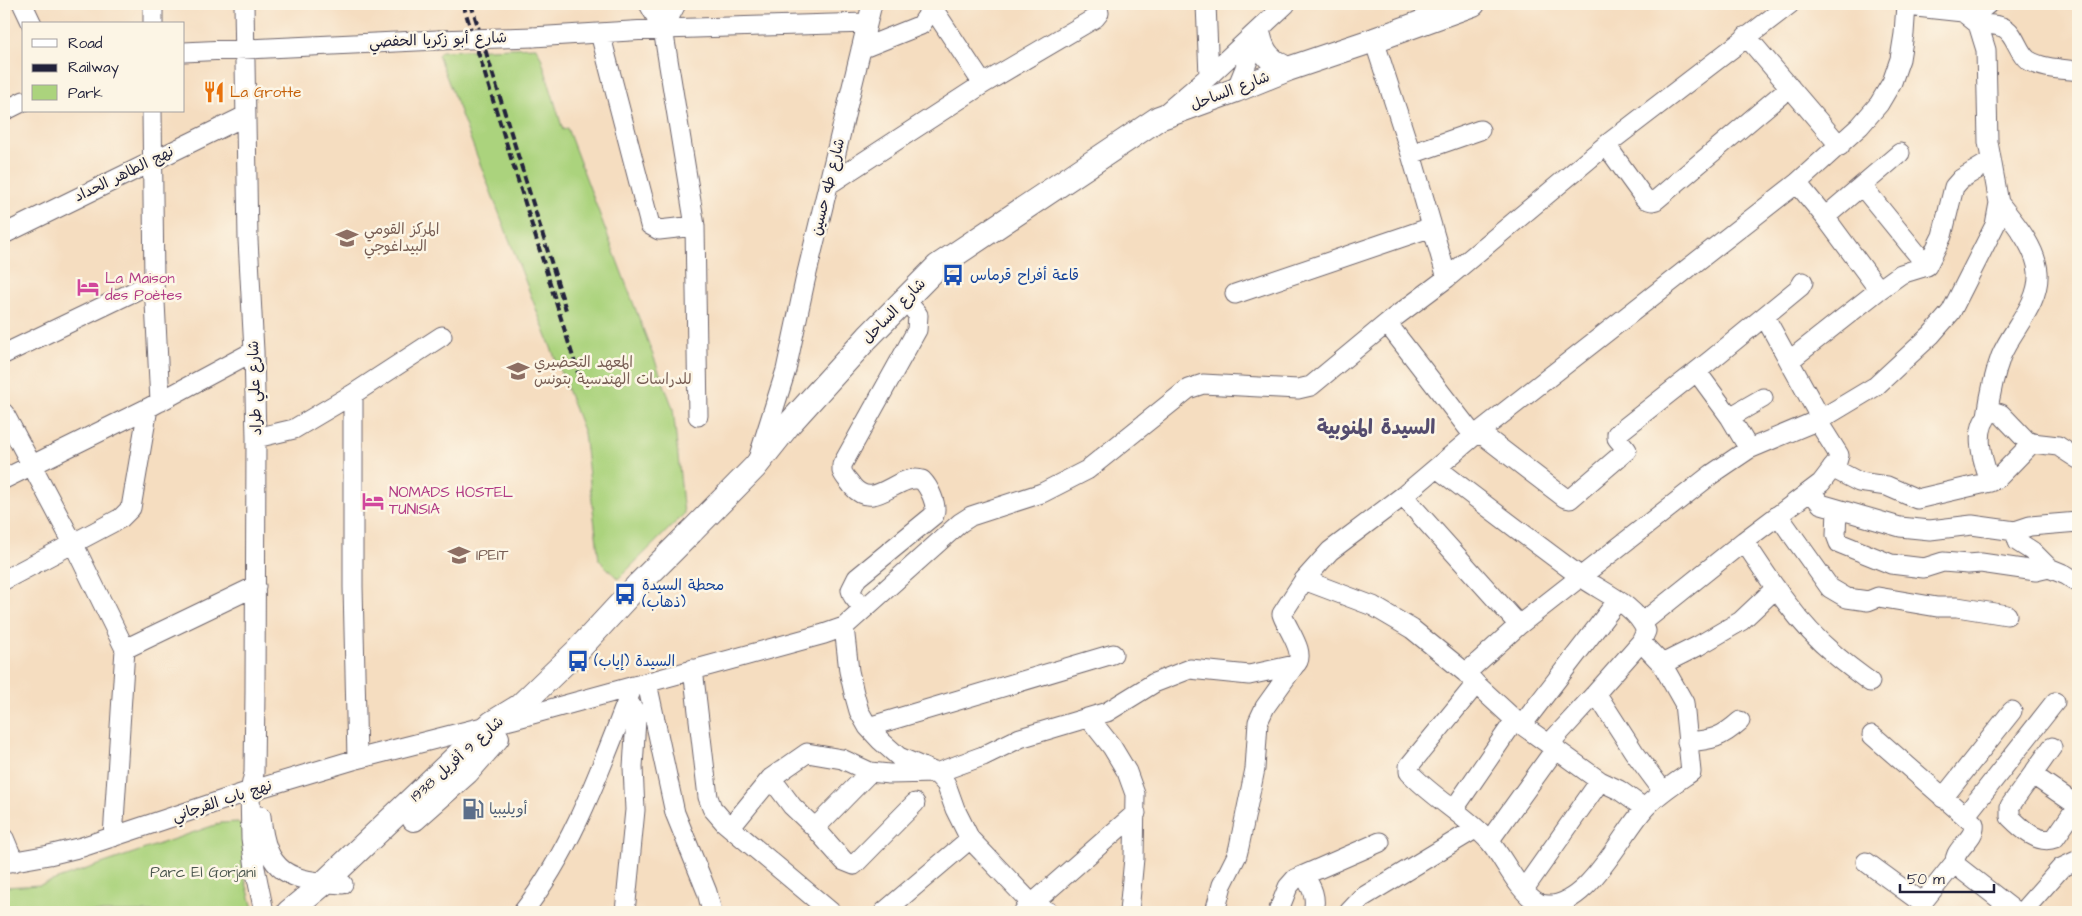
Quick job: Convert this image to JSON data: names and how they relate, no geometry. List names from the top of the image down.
{
  "streets": {
    "main road": ["شارع الساحل", "شارع 9 أفريل 1938"],
    "street": [
      "شارع أبو زكريا الحفصي",
      "نهج الطاهر الحداد",
      "شارع طه حسين",
      "شارع علي طراد",
      "نهج باب القرجاني"
    ]
  },
  "crossings": [
    ["شارع أبو زكريا الحفصي", "شارع طه حسين"],
    ["شارع أبو زكريا الحفصي", "شارع علي طراد"],
    ["شارع الساحل", "شارع 9 أفريل 1938"],
    ["شارع الساحل", "نهج باب القرجاني"],
    ["نهج الطاهر الحداد", "شارع علي طراد"],
    ["شارع علي طراد", "شارع 9 أفريل 1938"],
    ["شارع علي طراد", "نهج باب القرجاني"],
    ["شارع 9 أفريل 1938", "نهج باب القرجاني"]
  ],
  "districts": ["السيدة المنوبية"],
  "parks": ["Parc El Gorjani"],
  "places": {
    "restaurant": ["La Grotte"],
    "school or university": ["المركز القومي البيداغوجي", "المعهد التحضيري للدراسات الهندسية بتونس", "IPEIT"],
    "bus stop": ["قاعة أفراح قرماس", "محطة السيدة (ذهاب)", "السيدة (إياب)"],
    "hotel": ["La Maison des Poètes", "NOMADS HOSTEL TUNISIA"],
    "fuel station": ["أويليبيا"]
  },
  "legend": ["Road", "Railway", "Park"],
  "scale_bar": "50 m"
}
